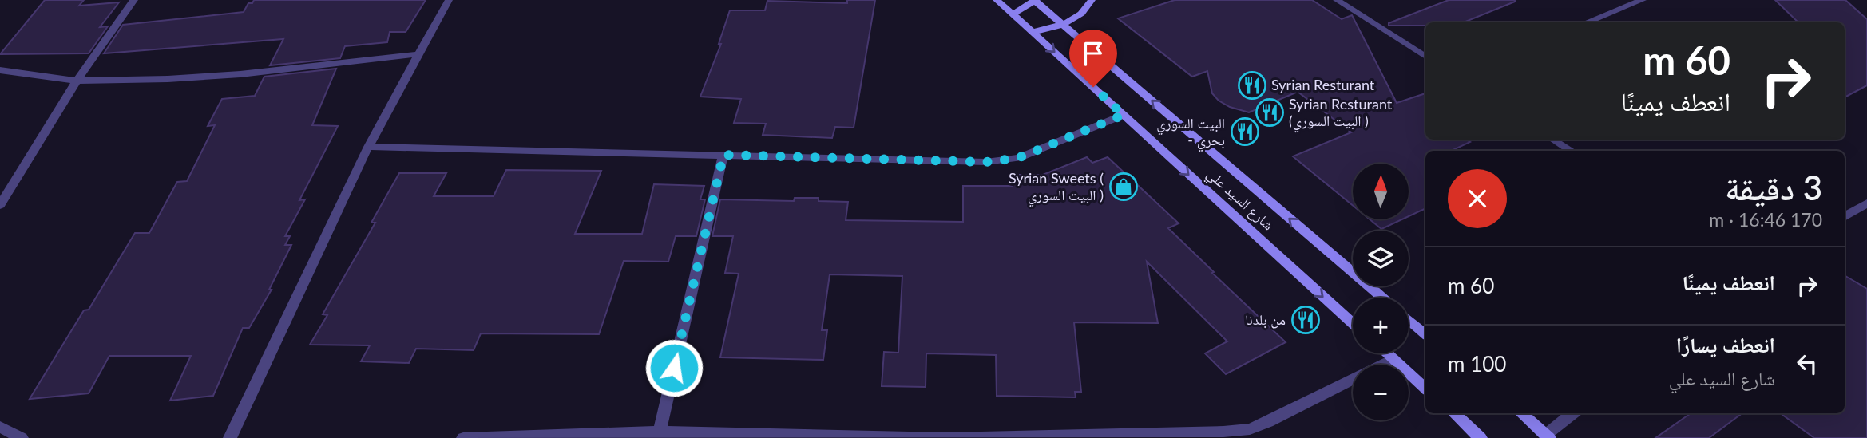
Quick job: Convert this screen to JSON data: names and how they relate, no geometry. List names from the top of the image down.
{
  "streets": {
    "main road": ["شارع السيد علي"]
  },
  "places": {
    "restaurant": [
      "Syrian Resturant",
      "Syrian Resturant (البيت السوري )",
      "البيت السوري - بحري",
      "من بلدنا"
    ],
    "shop": ["Syrian Sweets ( البيت السوري )"]
  },
  "north": "top",
  "page": {
    "turn": ["60 m", "انعطف يمينًا"],
    "heading": ["3 دقيقة", "170 m · 16:46"],
    "map_buttons": ["+", "−"],
    "list": [
      {
        "name": "انعطف يمينًا",
        "value": "60 m"
      },
      {
        "name": "انعطف يسارًا",
        "note": "شارع السيد علي",
        "value": "100 m"
      }
    ]
  }
}
